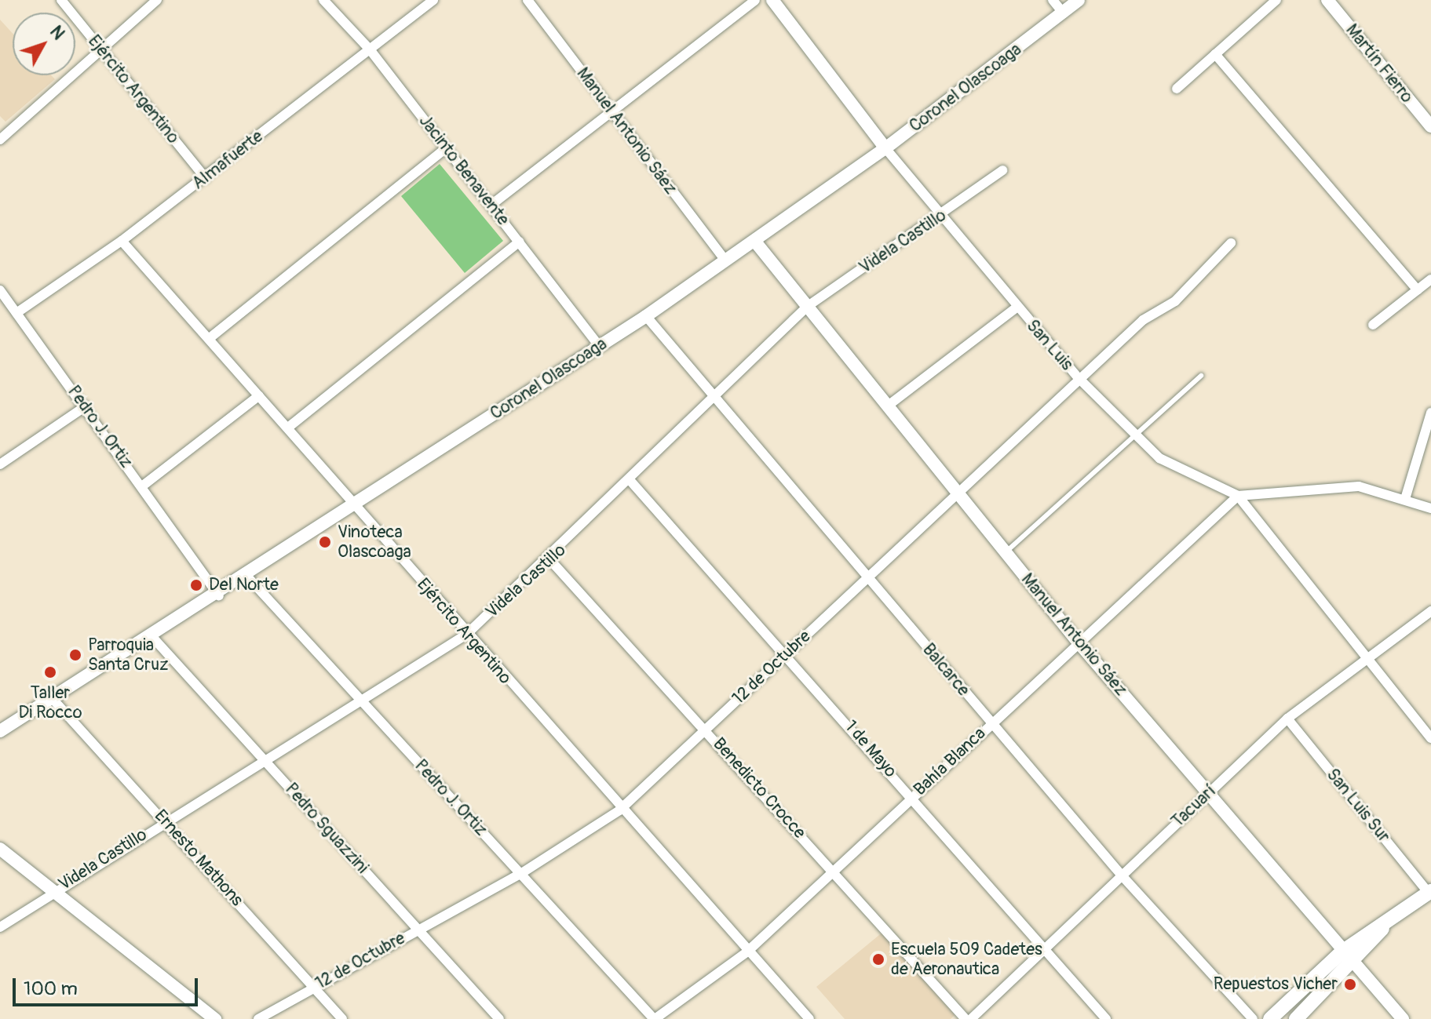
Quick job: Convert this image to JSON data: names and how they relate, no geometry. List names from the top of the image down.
{
  "streets": {
    "street": [
      "Martín Fierro",
      "Coronel Olascoaga",
      "Ejército Argentino",
      "Manuel Antonio Sáez",
      "Almafuerte",
      "Jacinto Benavente",
      "Videla Castillo",
      "San Luis",
      "Pedro J. Ortiz",
      "12 de Octubre",
      "Balcarce",
      "1 de Mayo",
      "Bahía Blanca",
      "Benedicto Crocce",
      "San Luis Sur",
      "Tacuarí",
      "Pedro Sguazzini",
      "Ernesto Mathons"
    ]
  },
  "crossings": [
    ["Coronel Olascoaga", "Ejército Argentino"],
    ["Coronel Olascoaga", "Manuel Antonio Sáez"],
    ["Coronel Olascoaga", "Jacinto Benavente"],
    ["Coronel Olascoaga", "San Luis"],
    ["Coronel Olascoaga", "Pedro J. Ortiz"],
    ["Coronel Olascoaga", "Balcarce"],
    ["Coronel Olascoaga", "Pedro Sguazzini"],
    ["Coronel Olascoaga", "Ernesto Mathons"],
    ["Ejército Argentino", "Almafuerte"],
    ["Ejército Argentino", "Videla Castillo"],
    ["Ejército Argentino", "12 de Octubre"],
    ["Ejército Argentino", "Bahía Blanca"],
    ["Manuel Antonio Sáez", "Videla Castillo"],
    ["Manuel Antonio Sáez", "12 de Octubre"],
    ["Manuel Antonio Sáez", "Bahía Blanca"],
    ["Manuel Antonio Sáez", "Tacuarí"],
    ["Almafuerte", "Jacinto Benavente"],
    ["Almafuerte", "Pedro J. Ortiz"],
    ["Videla Castillo", "San Luis"],
    ["Videla Castillo", "Pedro J. Ortiz"],
    ["Videla Castillo", "Balcarce"],
    ["Videla Castillo", "1 de Mayo"],
    ["Videla Castillo", "Benedicto Crocce"],
    ["Videla Castillo", "Pedro Sguazzini"],
    ["Videla Castillo", "Ernesto Mathons"],
    ["San Luis", "12 de Octubre"],
    ["San Luis", "Bahía Blanca"],
    ["Pedro J. Ortiz", "12 de Octubre"],
    ["Pedro J. Ortiz", "Bahía Blanca"],
    ["12 de Octubre", "Balcarce"],
    ["12 de Octubre", "1 de Mayo"],
    ["12 de Octubre", "Benedicto Crocce"],
    ["12 de Octubre", "Pedro Sguazzini"],
    ["12 de Octubre", "Ernesto Mathons"],
    ["Balcarce", "Bahía Blanca"],
    ["Balcarce", "Tacuarí"],
    ["1 de Mayo", "Bahía Blanca"],
    ["1 de Mayo", "Tacuarí"],
    ["Bahía Blanca", "Benedicto Crocce"],
    ["San Luis Sur", "Tacuarí"]
  ],
  "places": [
    "Vinoteca Olascoaga",
    "Del Norte",
    "Parroquia Santa Cruz",
    "Taller Di Rocco",
    "Escuela 509 Cadetes de Aeronautica",
    "Repuestos Vicher"
  ],
  "scale_bar": "100 m",
  "north": "top right"
}
